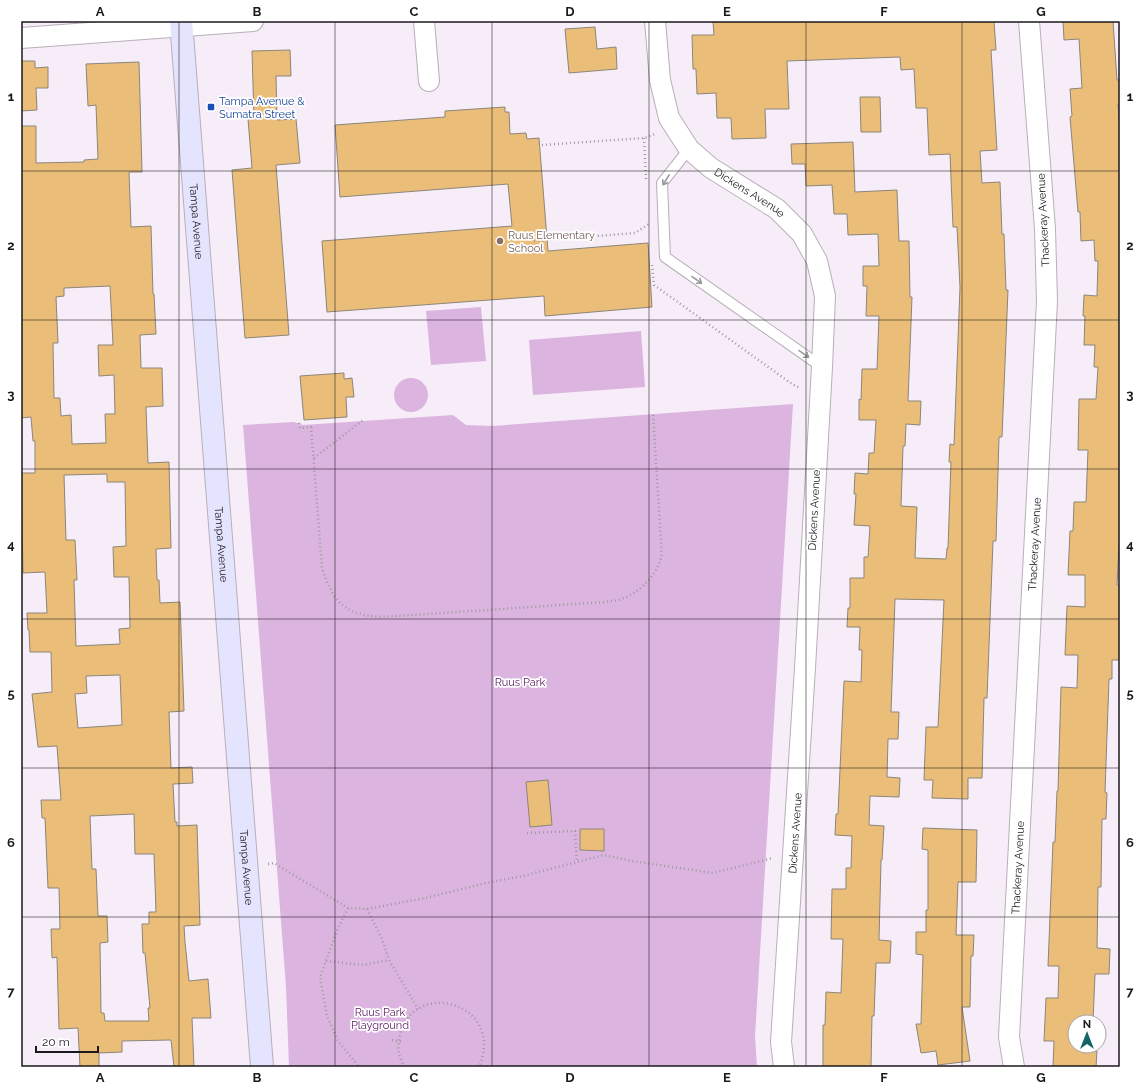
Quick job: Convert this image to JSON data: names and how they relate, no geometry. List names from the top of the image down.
{
  "streets": {
    "street": ["Dickens Avenue", "Thackeray Avenue", "Tampa Avenue"]
  },
  "parks": ["Ruus Park", "Ruus Park Playground"],
  "places": {
    "transit": ["Tampa Avenue & Sumatra Street"],
    "other": ["Ruus Elementary School"]
  },
  "scale_bar": "20 m",
  "north": "top",
  "grid": {
    "columns": [
      "A",
      "B",
      "C",
      "D",
      "E",
      "F",
      "G"
    ],
    "rows": [
      "1",
      "2",
      "3",
      "4",
      "5",
      "6",
      "7"
    ]
  }
}
